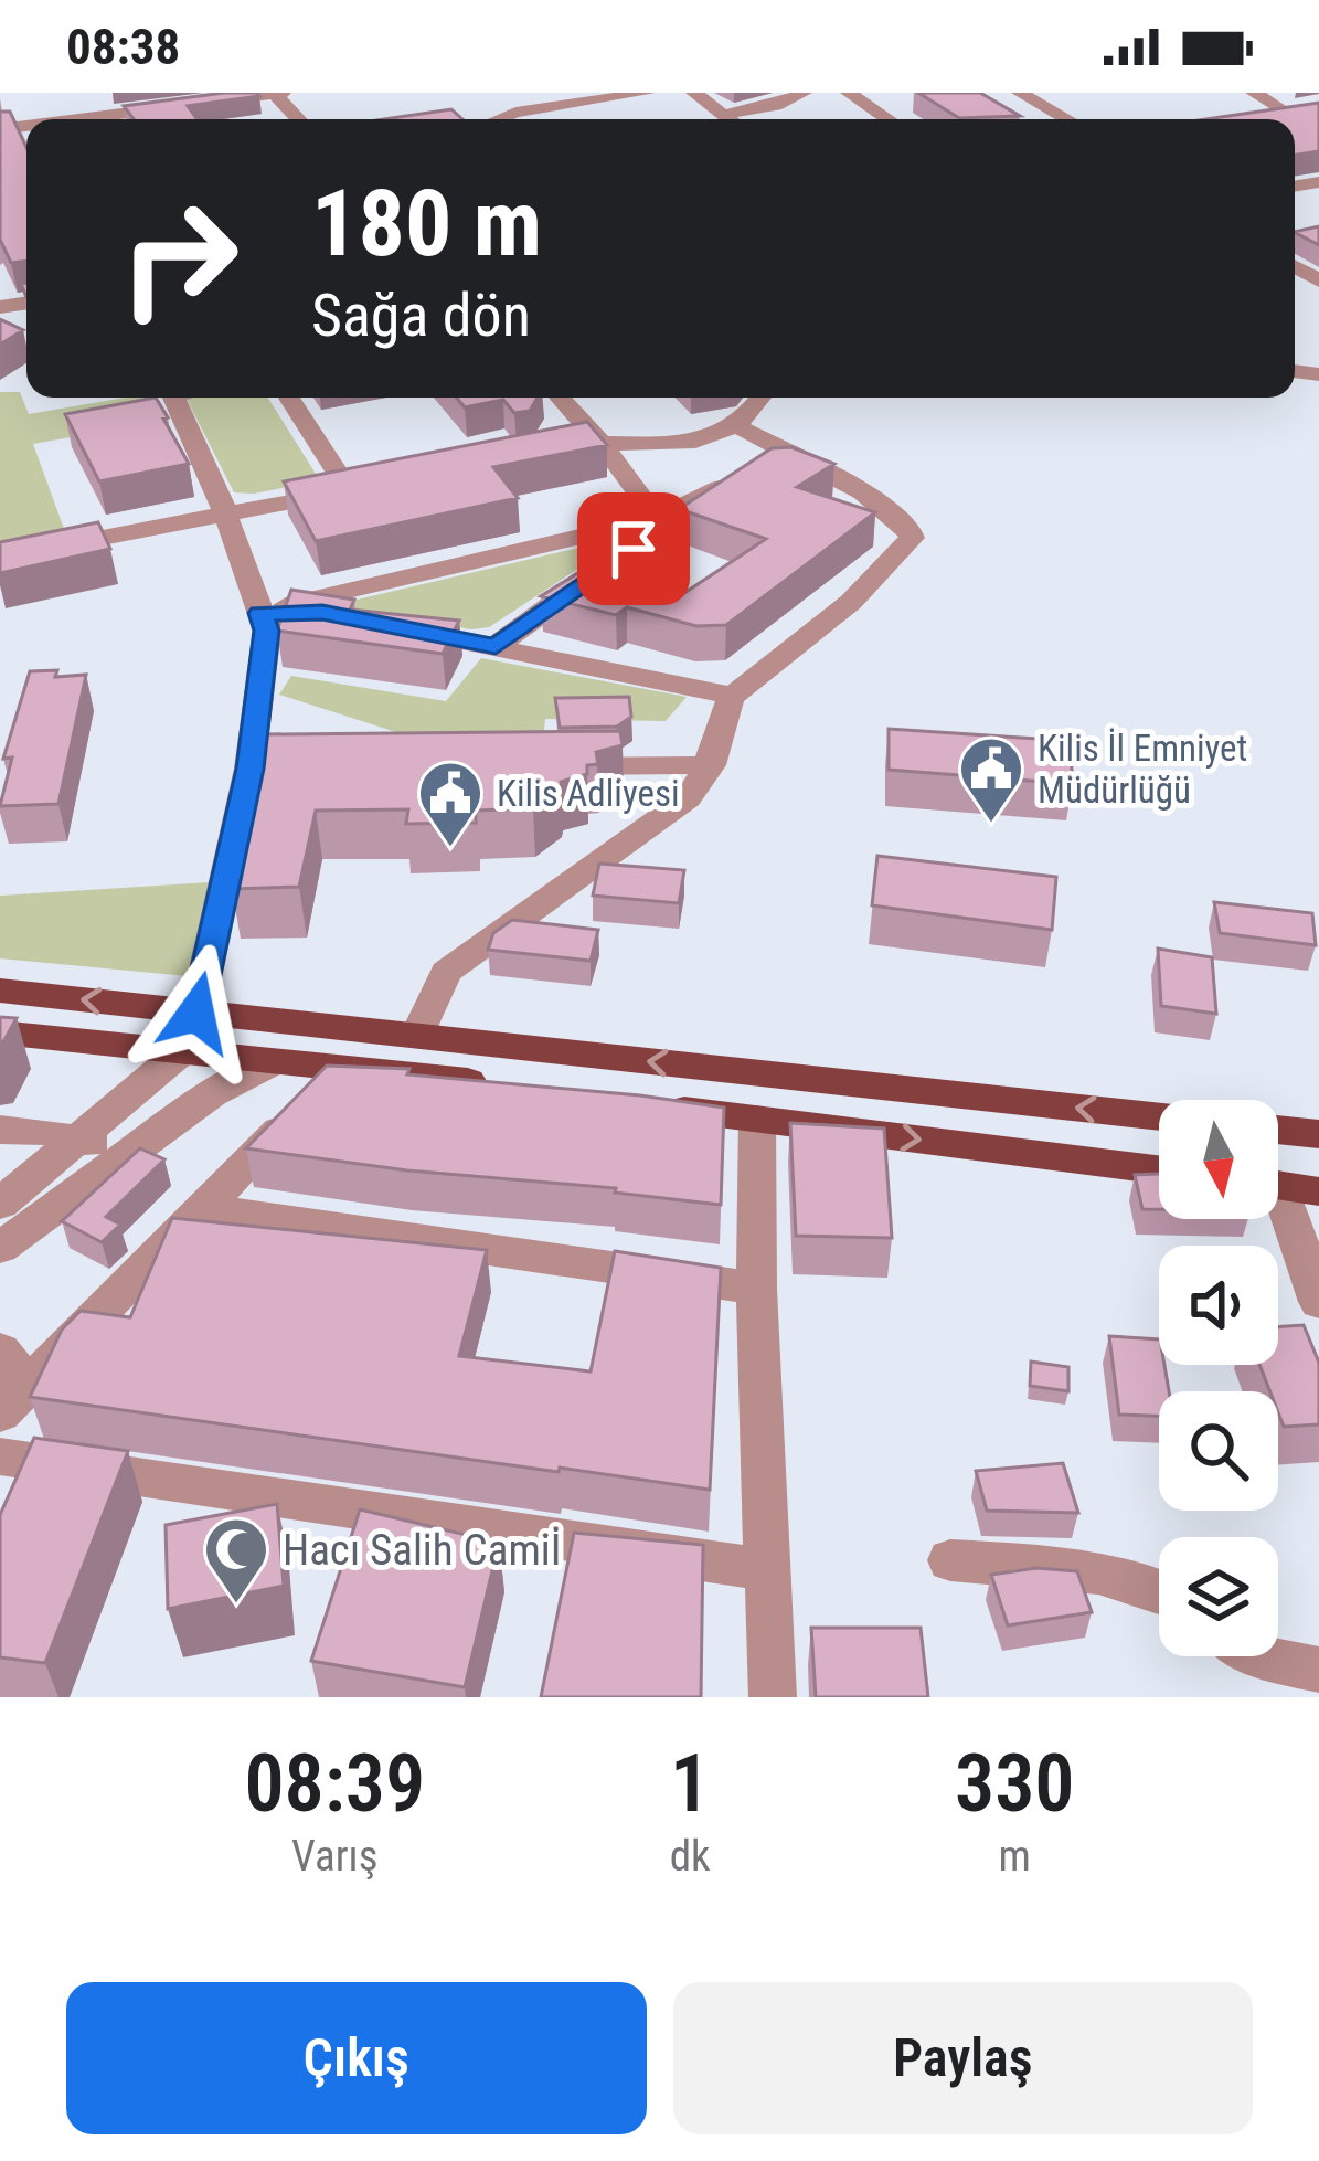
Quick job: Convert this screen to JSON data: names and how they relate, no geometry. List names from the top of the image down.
{
  "places": {
    "public building": ["Kilis İl Emniyet Müdürlüğü", "Kilis Adliyesi"],
    "mosque": ["Hacı Salih Camiİ"]
  },
  "north": "bottom",
  "page": {
    "status": "08:38",
    "turn": ["180 m", "Sağa dön"],
    "eta": [
      "08:39",
      "Varış",
      "1",
      "dk",
      "330",
      "m"
    ],
    "buttons": ["Çıkış", "Paylaş"]
  }
}
